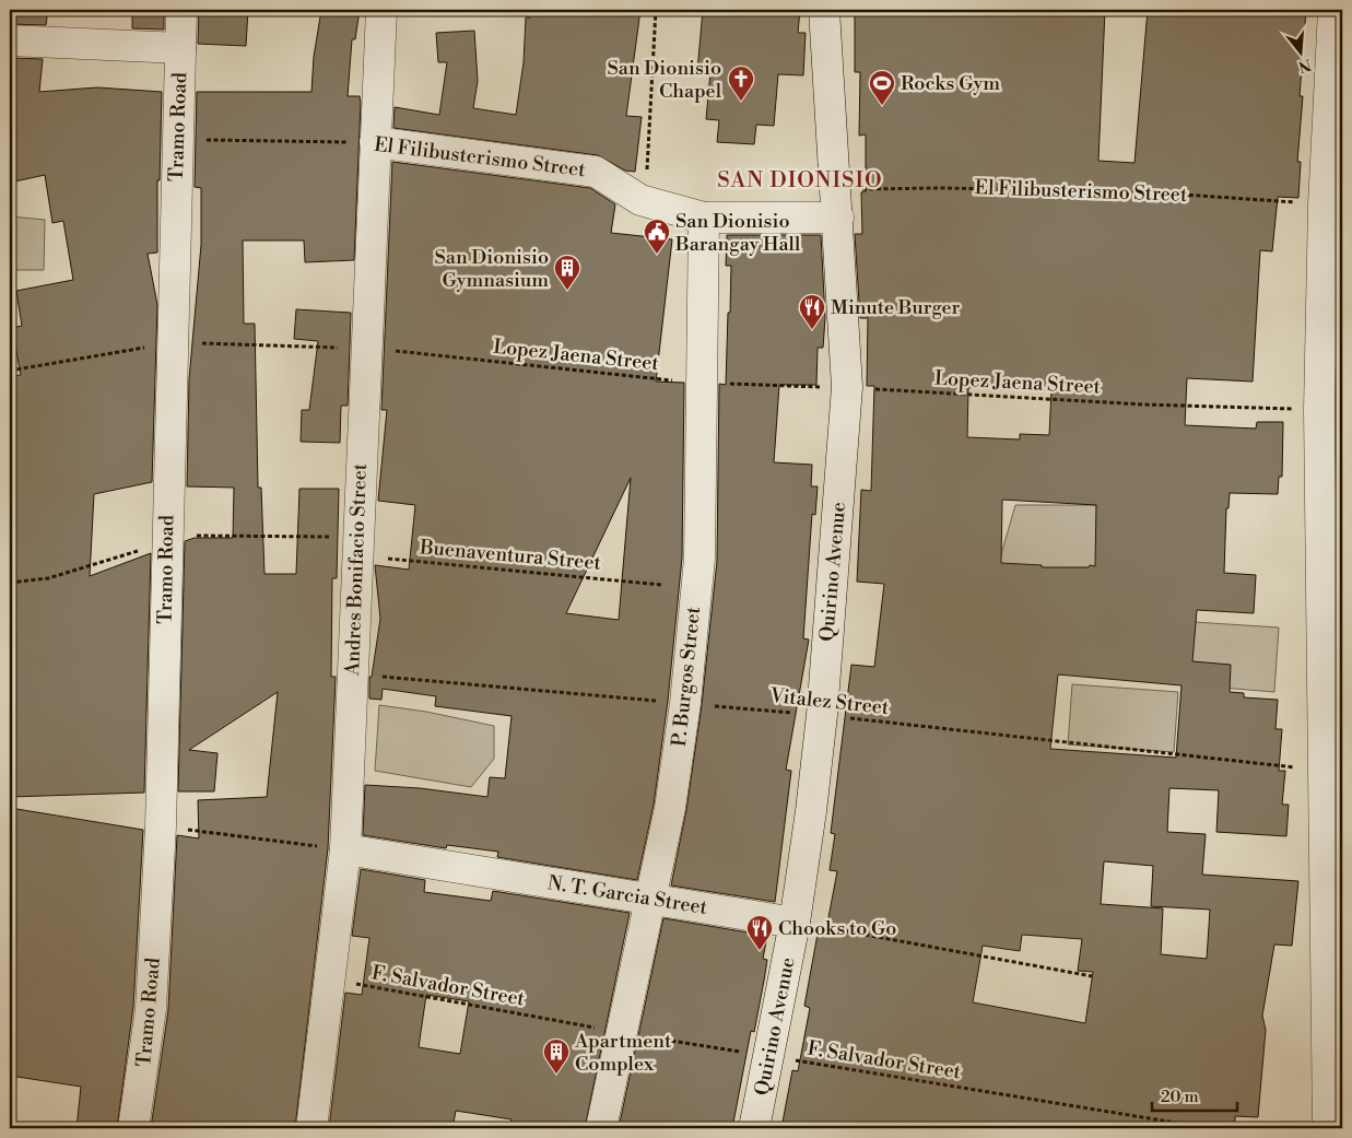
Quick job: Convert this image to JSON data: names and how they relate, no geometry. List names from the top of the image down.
{
  "streets": {
    "street": [
      "Tramo Road",
      "El Filibusterismo Street",
      "Andres Bonifacio Street",
      "Quirino Avenue",
      "P. Burgos Street",
      "N. T. Garcia Street"
    ],
    "path": [
      "Lopez Jaena Street",
      "Buenaventura Street",
      "Vitalez Street",
      "F. Salvador Street"
    ]
  },
  "crossings": [
    ["Tramo Road", "El Filibusterismo Street"],
    ["Tramo Road", "Lopez Jaena Street"],
    ["Tramo Road", "Buenaventura Street"],
    ["El Filibusterismo Street", "Andres Bonifacio Street"],
    ["El Filibusterismo Street", "Quirino Avenue"],
    ["El Filibusterismo Street", "P. Burgos Street"],
    ["Lopez Jaena Street", "Andres Bonifacio Street"],
    ["Lopez Jaena Street", "Quirino Avenue"],
    ["Lopez Jaena Street", "P. Burgos Street"],
    ["Buenaventura Street", "Andres Bonifacio Street"],
    ["Andres Bonifacio Street", "Vitalez Street"],
    ["Andres Bonifacio Street", "N. T. Garcia Street"],
    ["Andres Bonifacio Street", "F. Salvador Street"],
    ["Quirino Avenue", "Vitalez Street"],
    ["Quirino Avenue", "N. T. Garcia Street"],
    ["Quirino Avenue", "F. Salvador Street"],
    ["P. Burgos Street", "Vitalez Street"],
    ["P. Burgos Street", "N. T. Garcia Street"],
    ["P. Burgos Street", "F. Salvador Street"]
  ],
  "districts": ["SAN DIONISIO"],
  "places": {
    "church": ["San Dionisio Chapel"],
    "sports": ["Rocks Gym"],
    "public building": ["San Dionisio Barangay Hall"],
    "building": ["San Dionisio Gymnasium", "Apartment Complex"],
    "restaurant": ["Minute Burger", "Chooks to Go"]
  },
  "scale_bar": "20 m",
  "north": "bottom"
}
